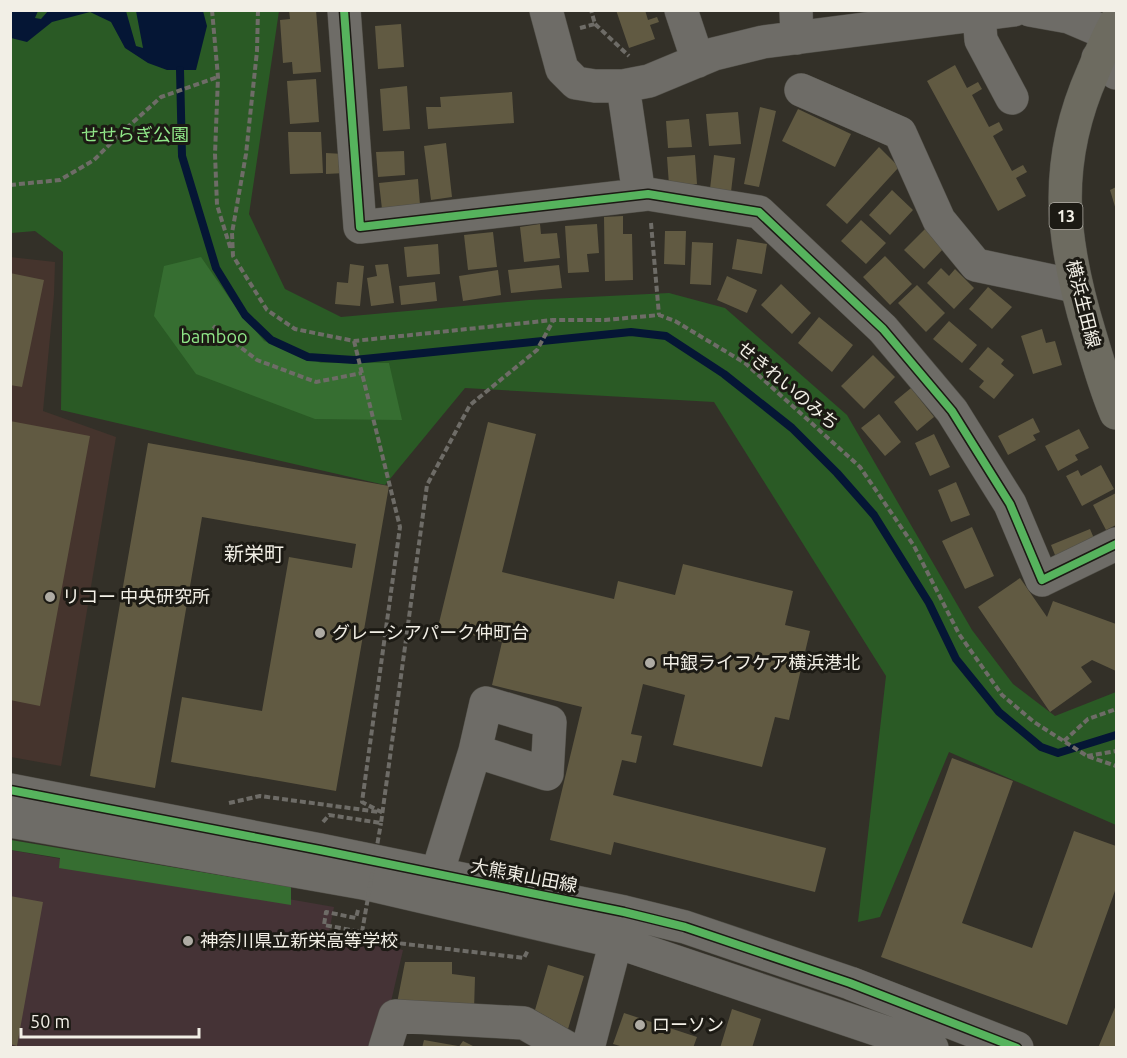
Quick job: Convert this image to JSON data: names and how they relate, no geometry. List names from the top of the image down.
{
  "streets": {
    "main road": ["13", "横浜生田線"],
    "street": ["大熊東山田線"],
    "path": ["せきれいのみち"]
  },
  "districts": ["新栄町"],
  "parks": ["せせらぎ公園", "bamboo"],
  "places": [
    "リコー 中央研究所",
    "グレーシアパーク仲町台",
    "中銀ライフケア横浜港北",
    "神奈川県立新栄高等学校",
    "ローソン"
  ],
  "scale_bar": "50 m"
}
